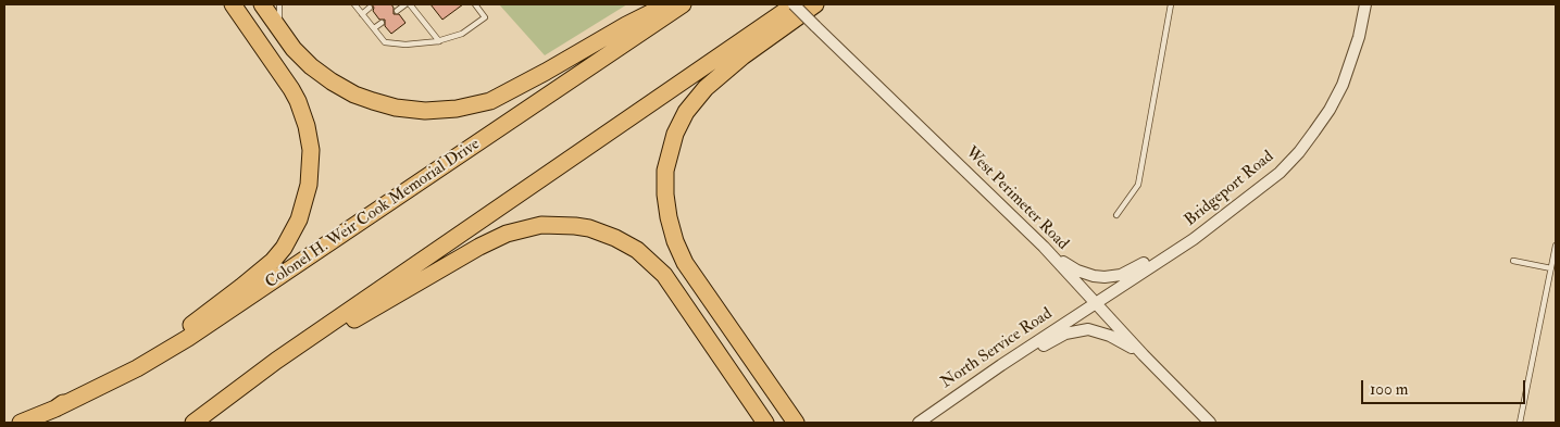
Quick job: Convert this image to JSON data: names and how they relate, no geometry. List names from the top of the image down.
{
  "streets": {
    "highway": ["Colonel H. Weir Cook Memorial Drive"],
    "street": ["Bridgeport Road", "West Perimeter Road", "North Service Road"]
  },
  "crossings": [
    ["Bridgeport Road", "West Perimeter Road"],
    ["Bridgeport Road", "North Service Road"],
    ["West Perimeter Road", "North Service Road"]
  ],
  "scale_bar": "100 m"
}
